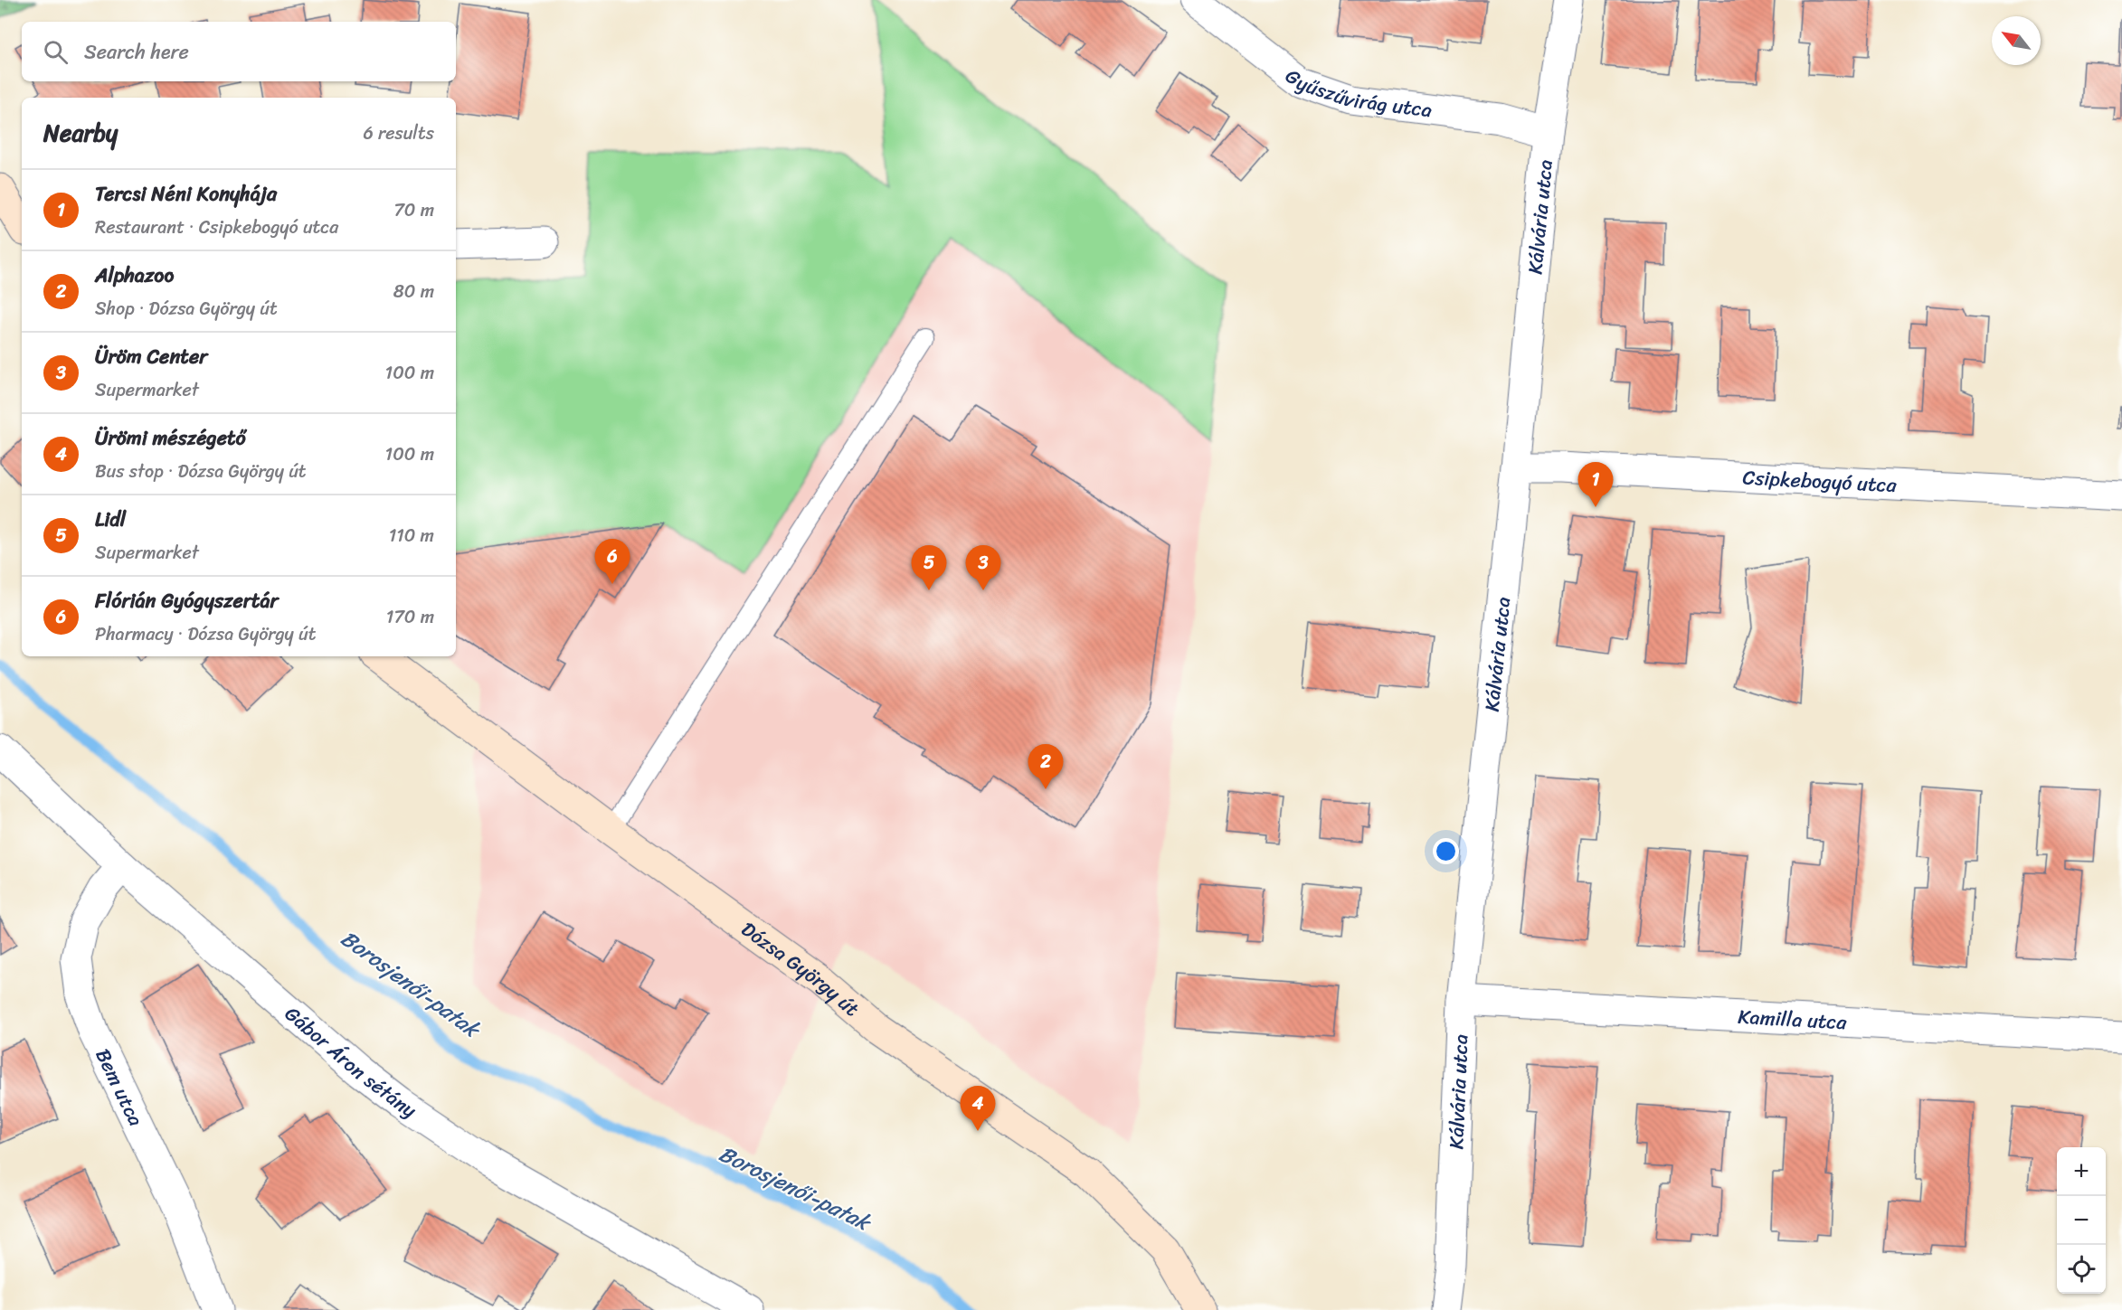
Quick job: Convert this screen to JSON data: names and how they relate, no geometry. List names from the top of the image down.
{
  "streets": {
    "main road": ["Dózsa György út"],
    "street": [
      "Gyűszűvirág utca",
      "Kálvária utca",
      "Csipkebogyó utca",
      "Kamilla utca",
      "Gábor Áron sétány",
      "Bem utca"
    ]
  },
  "crossings": [
    ["Gyűszűvirág utca", "Kálvária utca"],
    ["Kálvária utca", "Csipkebogyó utca"],
    ["Kálvária utca", "Kamilla utca"],
    ["Gábor Áron sétány", "Bem utca"]
  ],
  "water": ["Borosjenői-patak"],
  "north": "top left",
  "page": {
    "search": "Search here",
    "heading": ["Nearby", "6 results"],
    "list": [
      {
        "mark": "1",
        "name": "Tercsi Néni Konyhája",
        "note": "Restaurant · Csipkebogyó utca",
        "value": "70 m"
      },
      {
        "mark": "2",
        "name": "Alphazoo",
        "note": "Shop · Dózsa György út",
        "value": "80 m"
      },
      {
        "mark": "3",
        "name": "Üröm Center",
        "note": "Supermarket",
        "value": "100 m"
      },
      {
        "mark": "4",
        "name": "Ürömi mészégető",
        "note": "Bus stop · Dózsa György út",
        "value": "100 m"
      },
      {
        "mark": "5",
        "name": "Lidl",
        "note": "Supermarket",
        "value": "110 m"
      },
      {
        "mark": "6",
        "name": "Flórián Gyógyszertár",
        "note": "Pharmacy · Dózsa György út",
        "value": "170 m"
      }
    ],
    "pins": [
      "1",
      "6",
      "3",
      "5",
      "2",
      "4"
    ],
    "map_buttons": ["+", "−"]
  }
}
